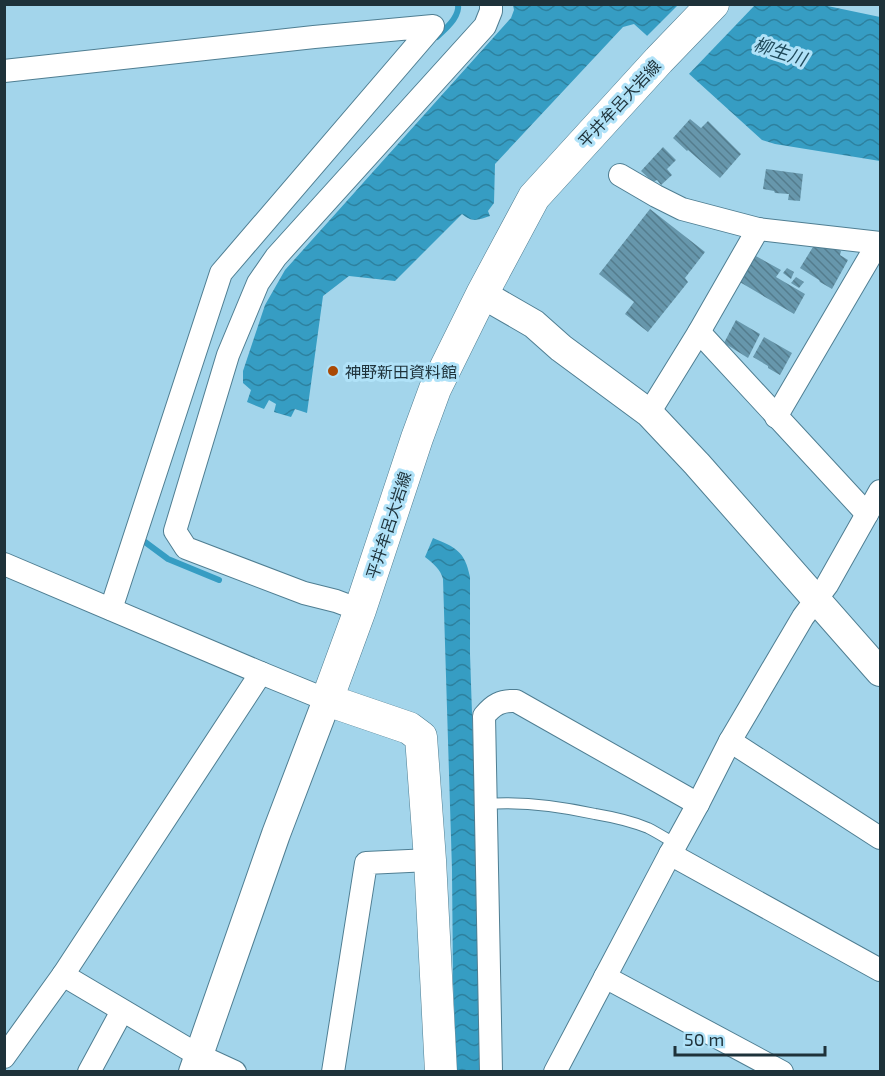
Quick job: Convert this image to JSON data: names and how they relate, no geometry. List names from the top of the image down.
{
  "streets": {
    "main road": ["平井牟呂大岩線"]
  },
  "water": ["柳生川"],
  "places": ["神野新田資料館"],
  "scale_bar": "50 m"
}
